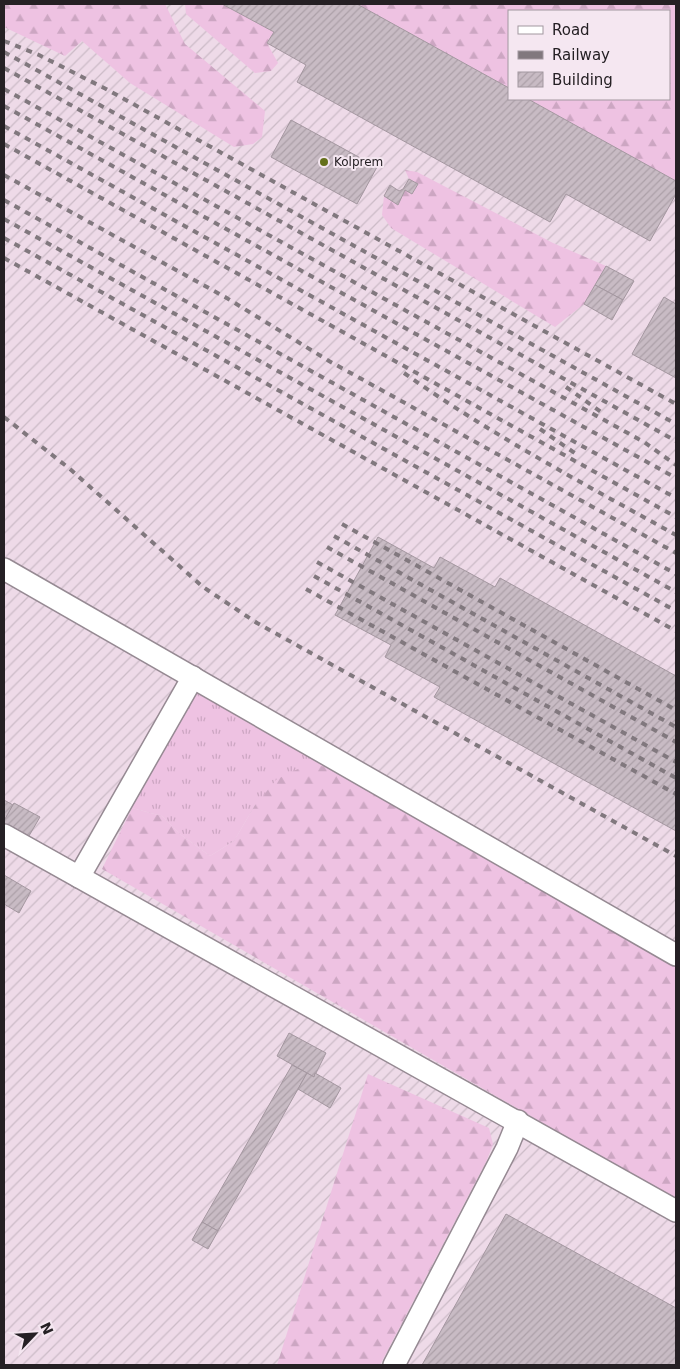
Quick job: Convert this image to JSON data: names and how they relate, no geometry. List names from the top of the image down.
{
  "places": ["Kolprem"],
  "legend": ["Road", "Railway", "Building"],
  "north": "top right"
}
